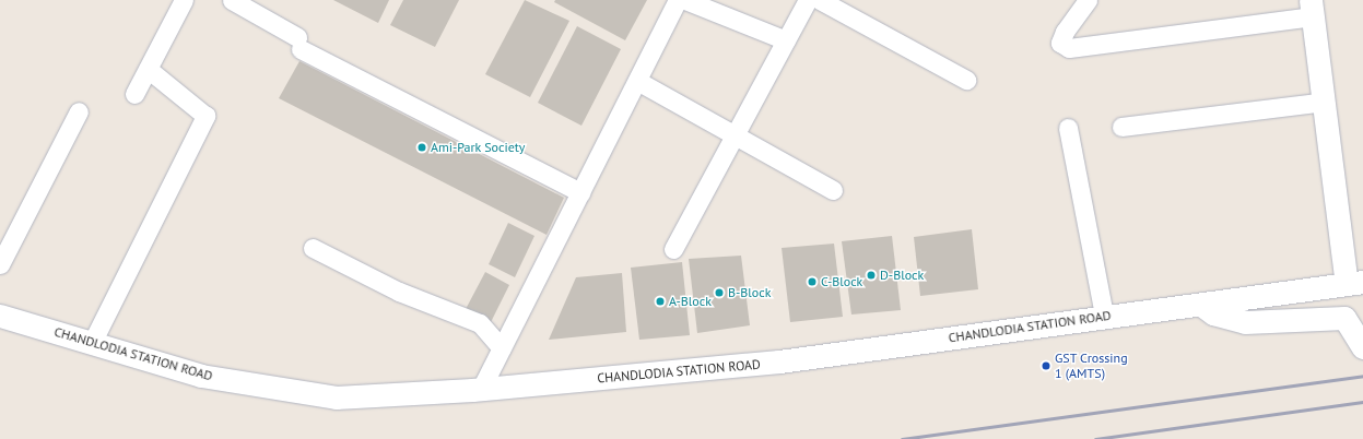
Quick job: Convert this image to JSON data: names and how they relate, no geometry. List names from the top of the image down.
{
  "streets": {
    "street": ["CHANDLODIA STATION ROAD"]
  },
  "places": [
    "Ami-Park Society",
    "D-Block",
    "C-Block",
    "B-Block",
    "A-Block",
    "GST Crossing 1 (AMTS)"
  ]
}
